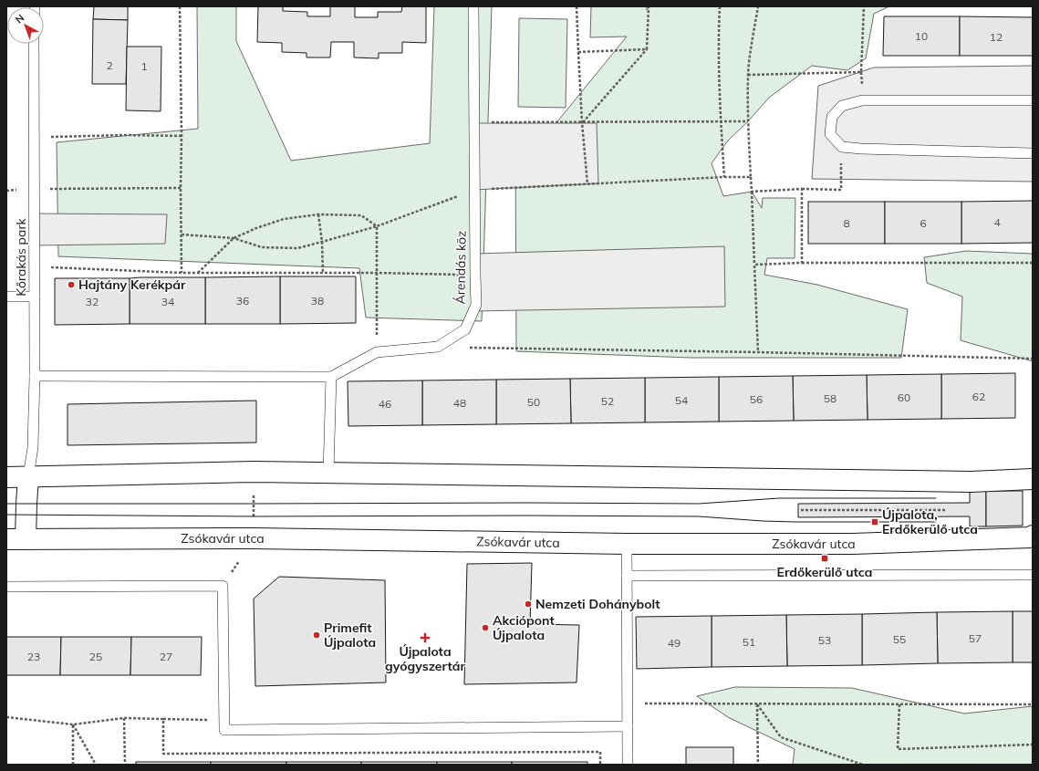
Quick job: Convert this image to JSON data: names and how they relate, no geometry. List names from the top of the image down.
{
  "streets": {
    "street": ["Zsókavár utca"],
    "lane": ["Kőrakás park", "Árendás köz"]
  },
  "places": {
    "other": [
      "Hajtány Kerékpár",
      "Nemzeti Dohánybolt",
      "Akciópont Újpalota",
      "Primefit Újpalota"
    ],
    "transit": ["Újpalota, Erdőkerülő utca", "Erdőkerülő utca"],
    "health": ["Újpalota gyógyszertár"]
  },
  "house_numbers": [
    "10",
    "12",
    "2",
    "1",
    "4",
    "8",
    "6",
    "36",
    "38",
    "32",
    "34",
    "62",
    "60",
    "58",
    "56",
    "54",
    "52",
    "50",
    "48",
    "46",
    "57",
    "55",
    "53",
    "51",
    "49",
    "23",
    "25",
    "27"
  ],
  "north": "top left"
}
